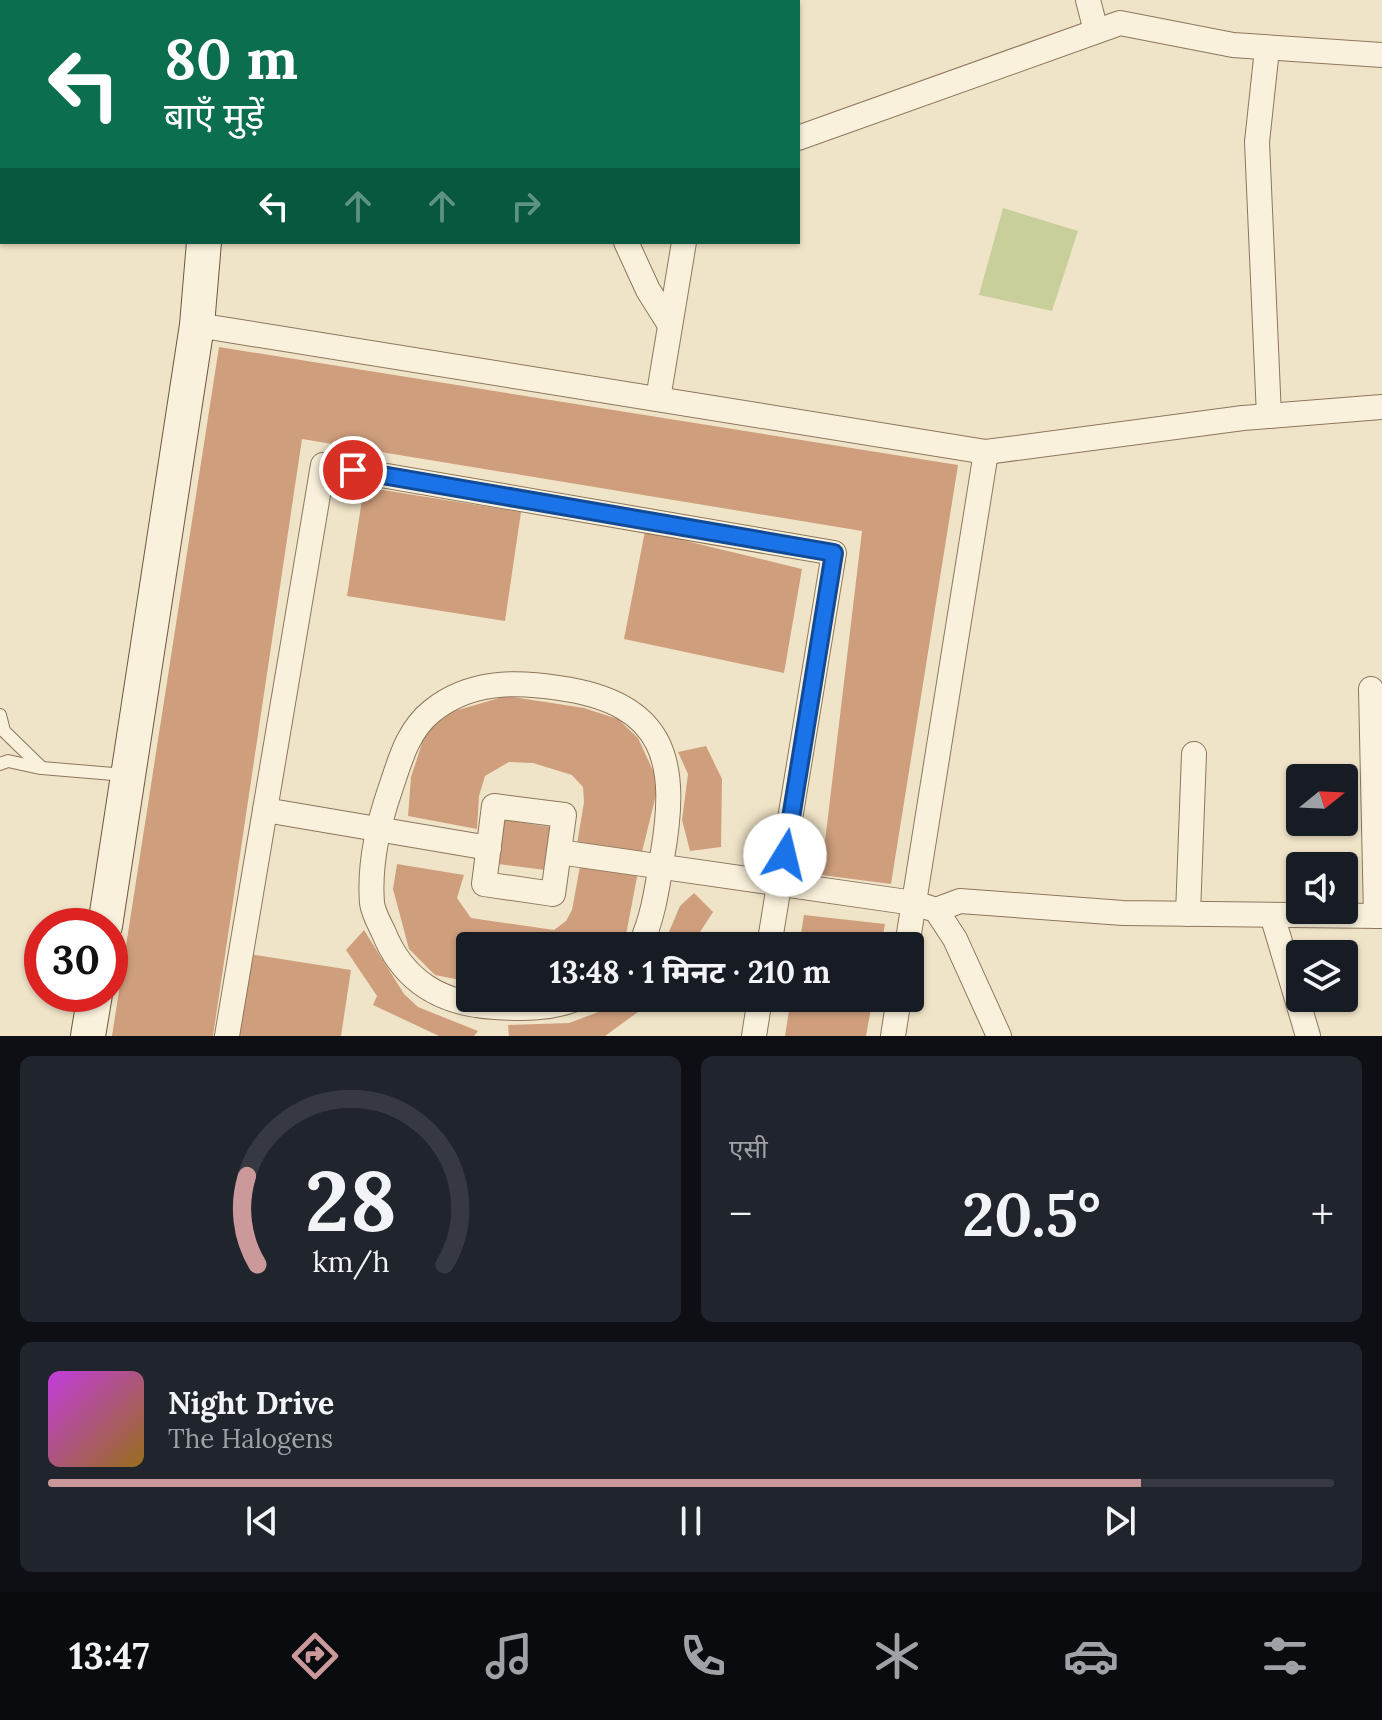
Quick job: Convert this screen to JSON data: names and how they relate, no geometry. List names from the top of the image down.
{
  "north": "right",
  "page": {
    "turn": ["80 m", "बाएँ मुड़ें"],
    "limit": "30",
    "trip": "13:48 · 1 मिनट · 210 m",
    "tile": "एसी",
    "heat": ["−", "20.5°", "+"],
    "song": ["Night Drive", "The Halogens"],
    "tabs": "13:47",
    "gauge": ["28", "km/h"]
  }
}
